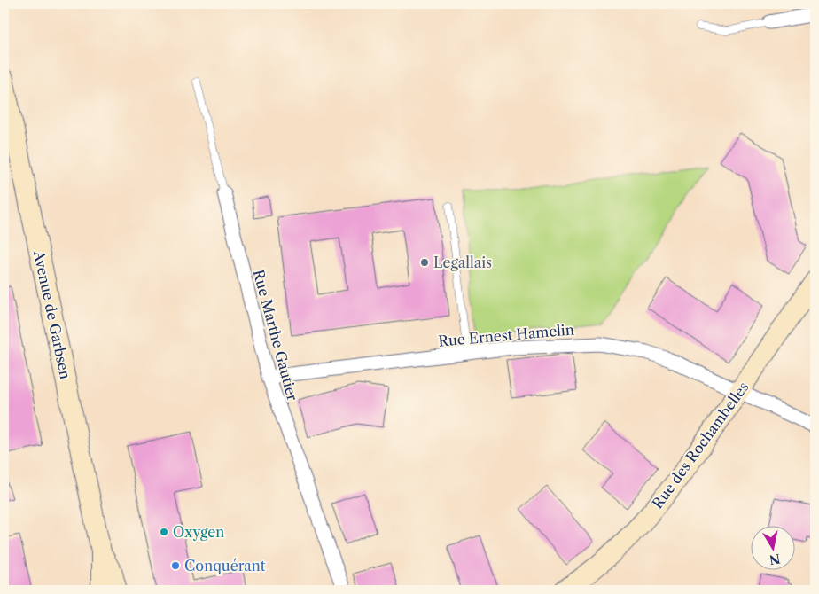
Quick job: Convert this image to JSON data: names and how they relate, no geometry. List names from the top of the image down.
{
  "streets": {
    "main road": ["Avenue de Garbsen", "Rue des Rochambelles"],
    "street": ["Rue Marthe Gautier", "Rue Ernest Hamelin"]
  },
  "crossings": [
    ["Rue Marthe Gautier", "Rue Ernest Hamelin"],
    ["Rue Ernest Hamelin", "Rue des Rochambelles"]
  ],
  "places": ["Legallais", "Oxygen", "Conquérant"],
  "north": "bottom"
}
